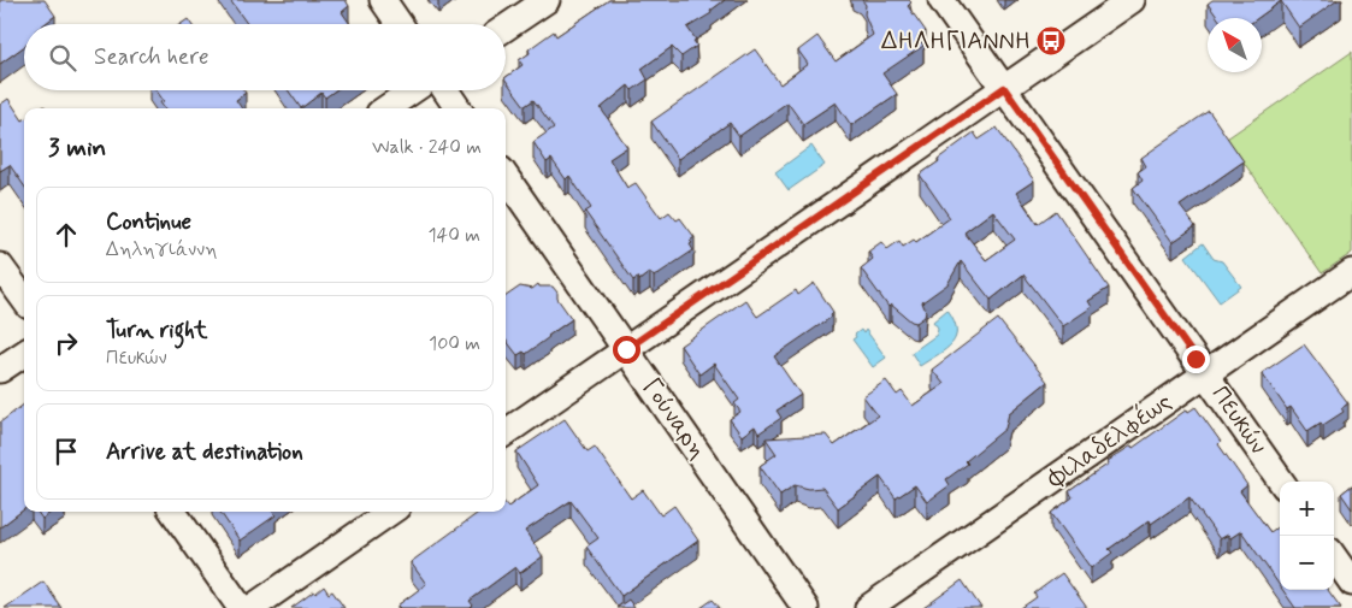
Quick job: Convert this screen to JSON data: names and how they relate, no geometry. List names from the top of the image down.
{
  "streets": {
    "street": ["Γούναρη", "Πευκών", "Φιλαδελφέως"]
  },
  "crossings": [
    ["Πευκών", "Φιλαδελφέως"]
  ],
  "places": {
    "bus stop": ["ΔΗΛΗΓΙΑΝΝΗ"]
  },
  "north": "top left",
  "page": {
    "search": "Search here",
    "heading": ["3 min", "Walk · 240 m"],
    "list": [
      ["Continue", "Δηληγιάννη", "140 m"],
      ["Turn right", "Πευκών", "100 m"],
      "Arrive at destination"
    ],
    "map_buttons": ["+", "−"]
  }
}
